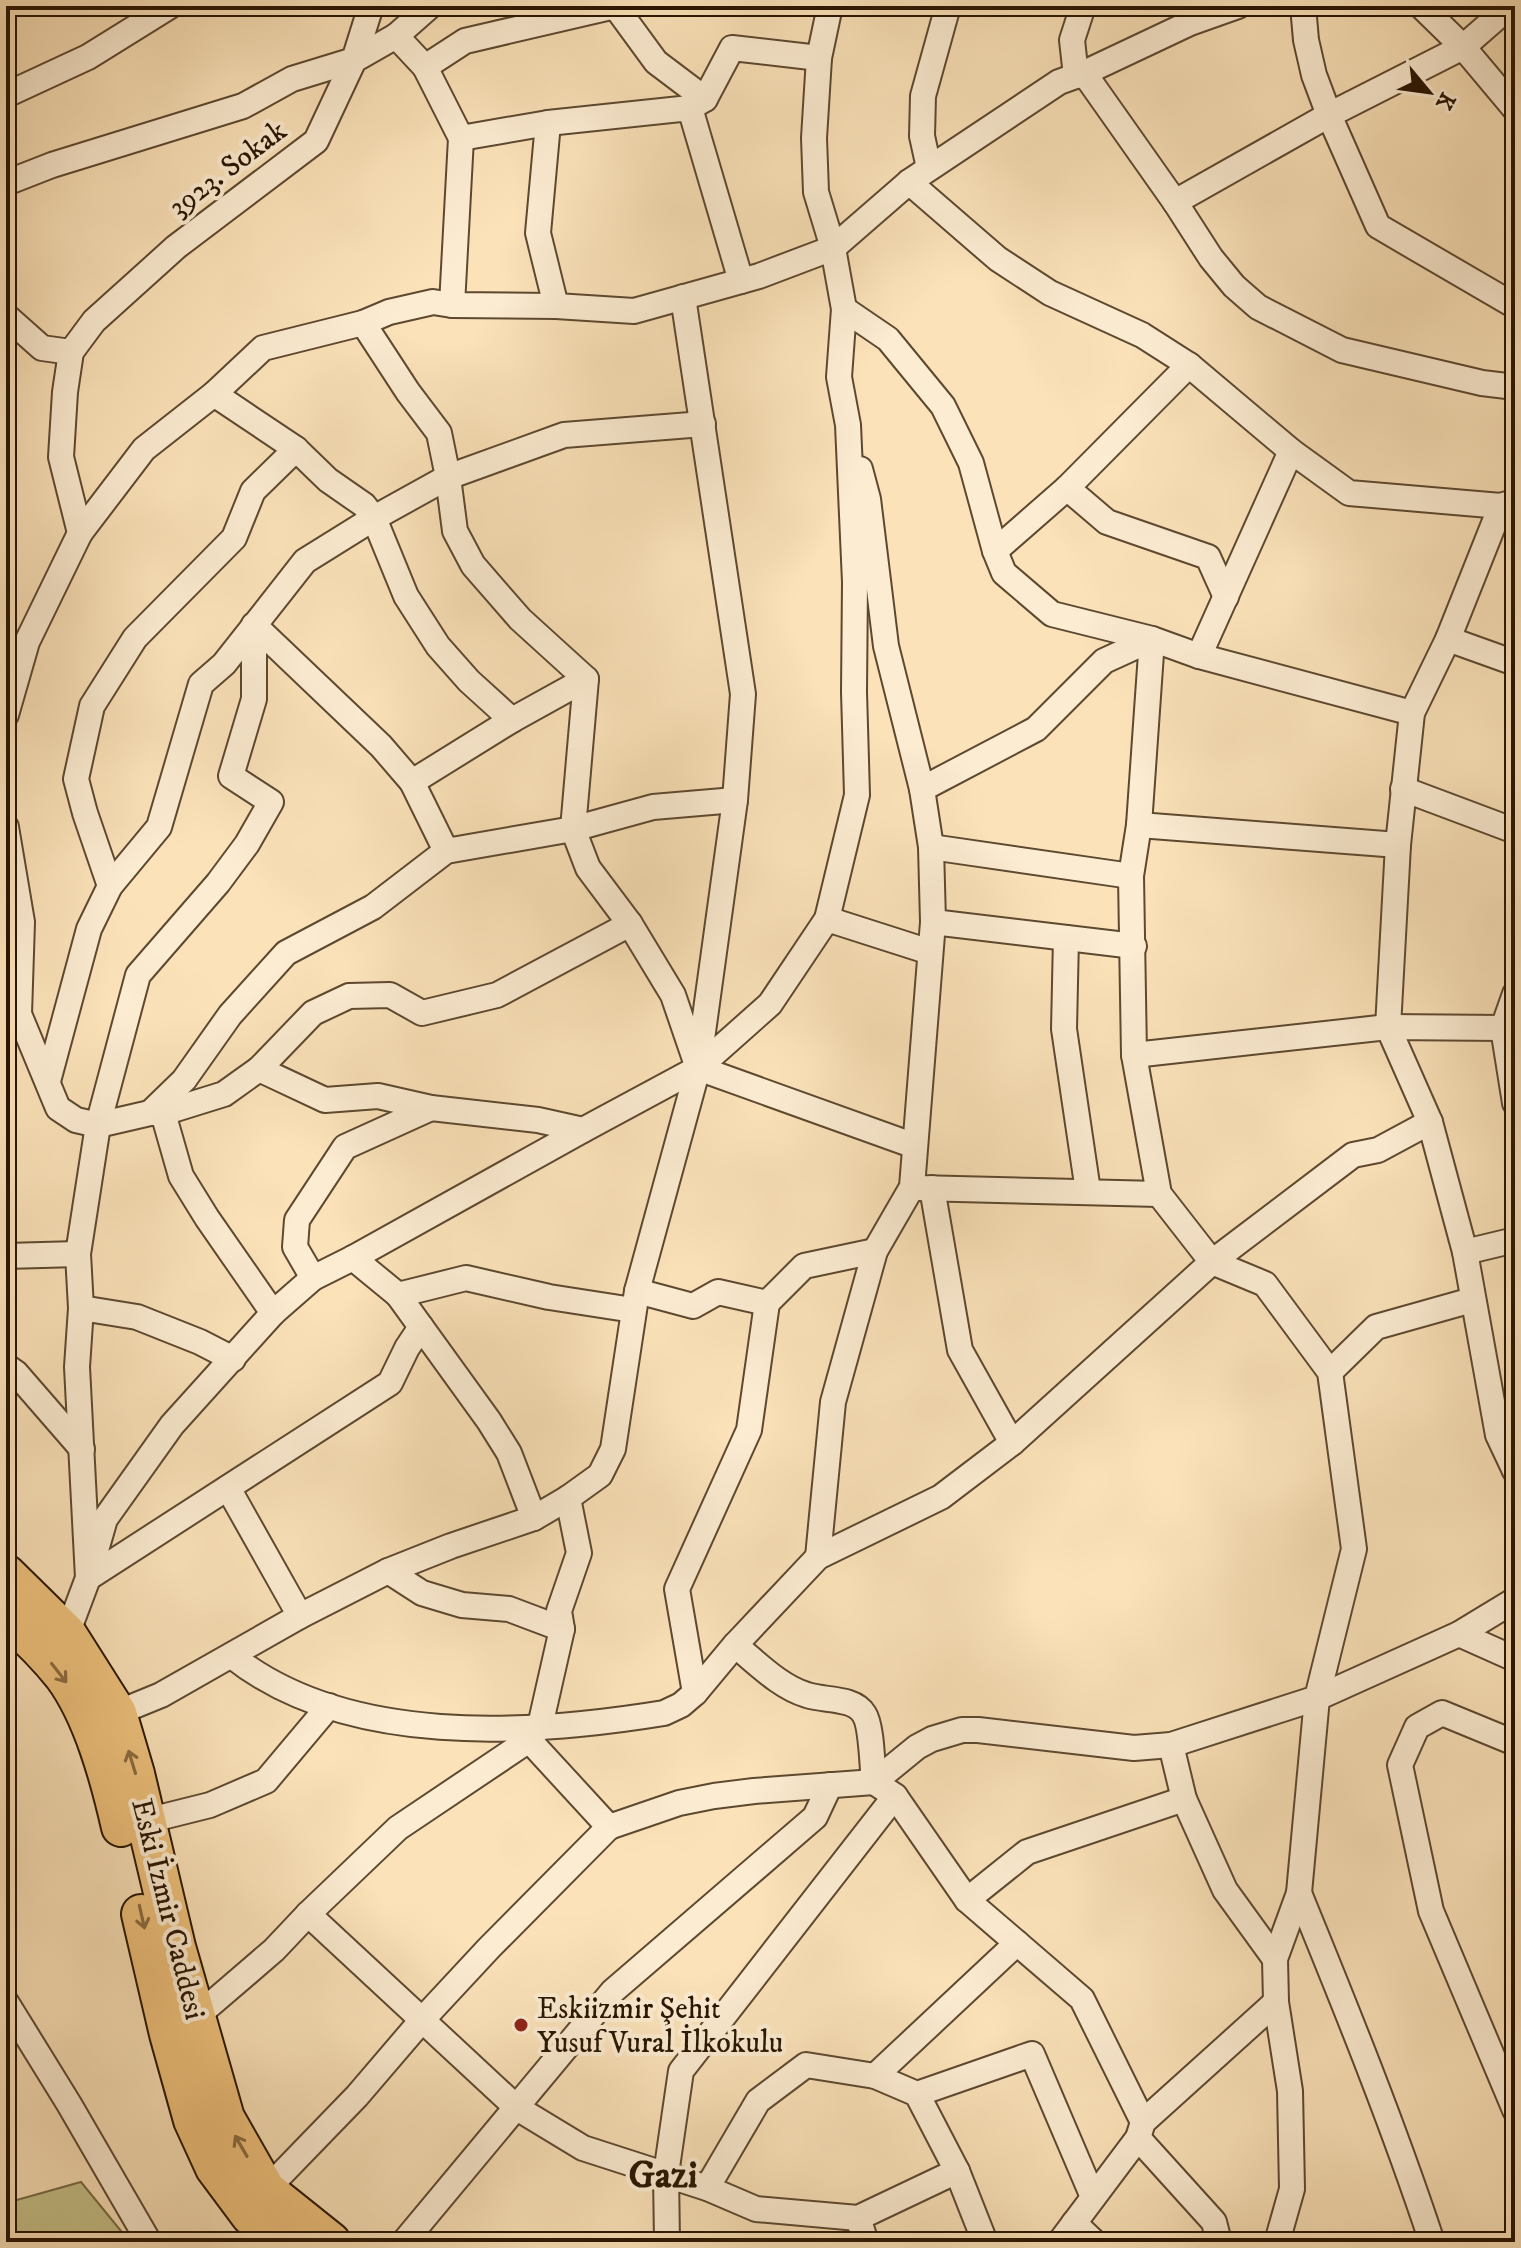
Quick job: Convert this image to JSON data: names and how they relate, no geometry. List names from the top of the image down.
{
  "streets": {
    "main road": ["Eski İzmir Caddesi"],
    "street": ["3923. Sokak"]
  },
  "districts": ["Gazi"],
  "places": ["Eskiizmir Şehit Yusuf Vural İlkokulu"],
  "north": "bottom right"
}
